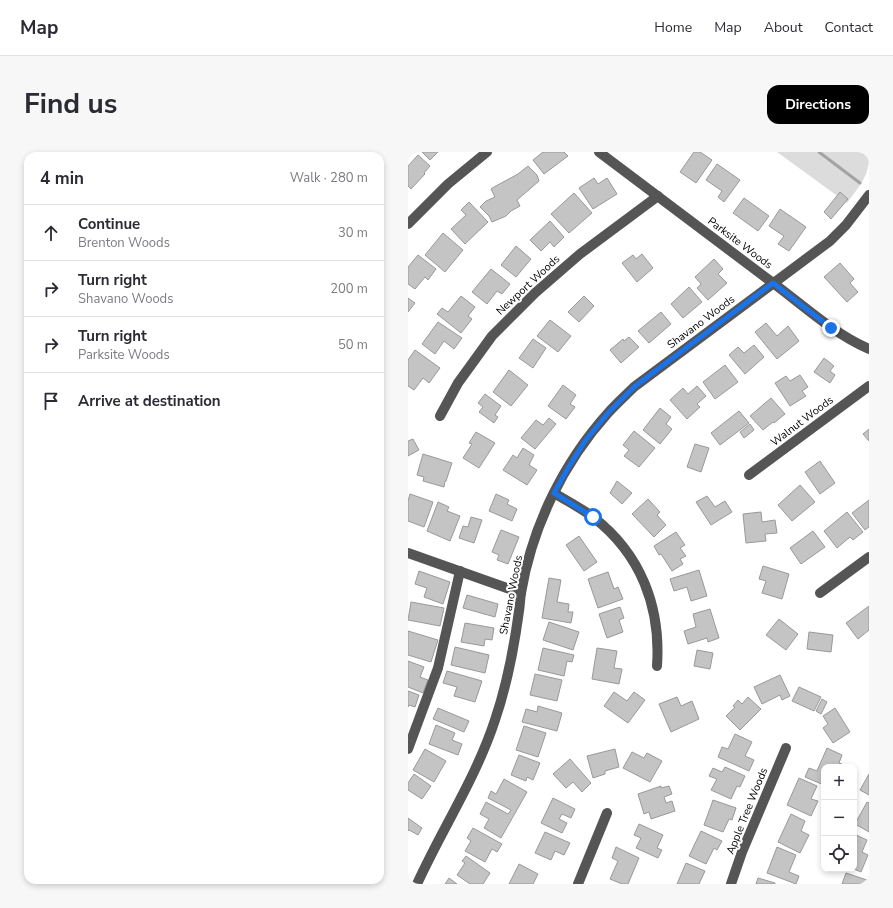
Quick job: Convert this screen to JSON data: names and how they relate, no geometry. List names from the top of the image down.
{
  "streets": {
    "street": [
      "Parksite Woods",
      "Newport Woods",
      "Shavano Woods",
      "Walnut Woods",
      "Apple Tree Woods"
    ]
  },
  "crossings": [
    ["Parksite Woods", "Newport Woods"],
    ["Parksite Woods", "Shavano Woods"]
  ],
  "page": {
    "header": "Map",
    "nav": [
      "Home",
      "Map",
      "About",
      "Contact"
    ],
    "title": "Find us",
    "buttons": "Directions",
    "heading": ["4 min", "Walk · 280 m"],
    "list": [
      ["Continue", "Brenton Woods", "30 m"],
      ["Turn right", "Shavano Woods", "200 m"],
      ["Turn right", "Parksite Woods", "50 m"],
      "Arrive at destination"
    ],
    "map_buttons": ["+", "−"]
  }
}
